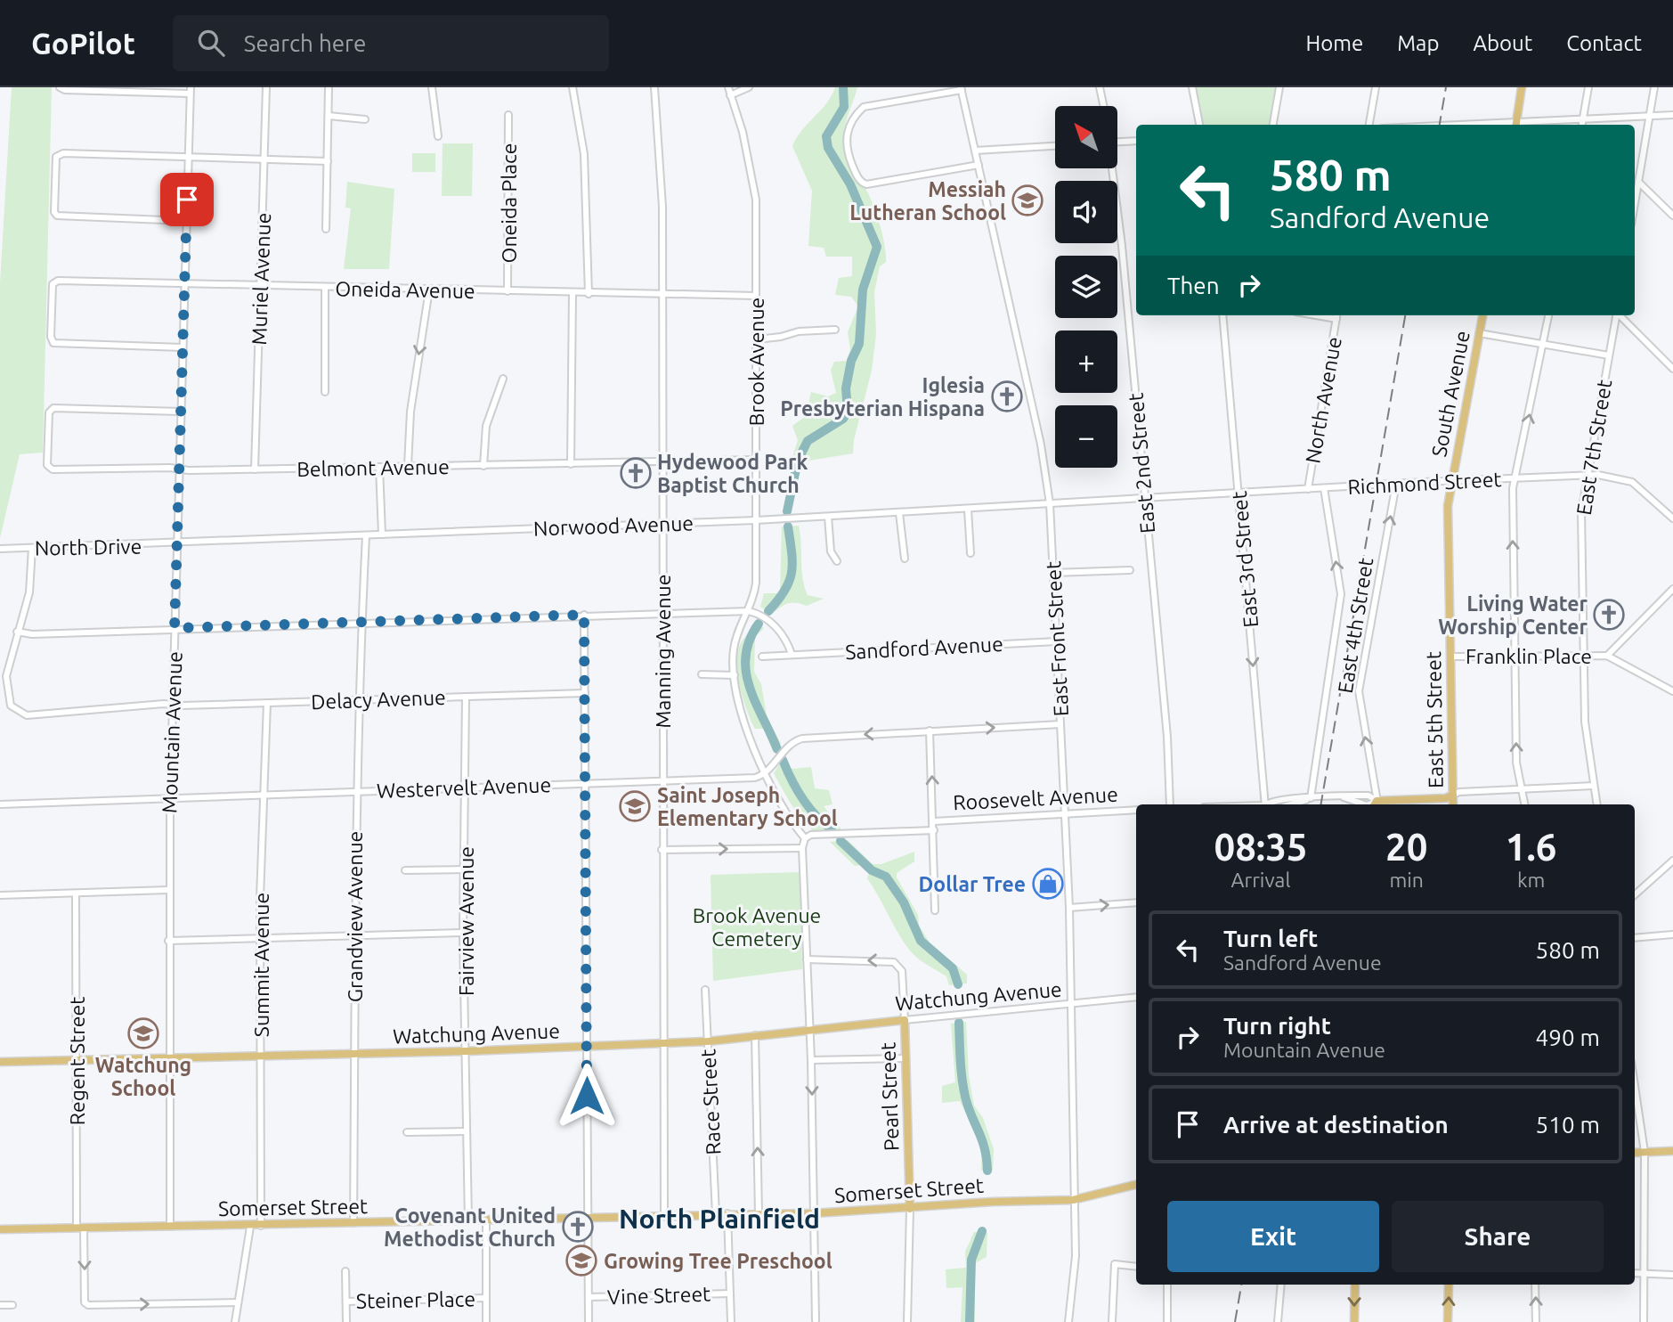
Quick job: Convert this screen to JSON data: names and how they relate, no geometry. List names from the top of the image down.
{
  "streets": {
    "main road": [
      "South Avenue",
      "East 5th Street",
      "Watchung Avenue",
      "Pearl Street",
      "Somerset Street"
    ],
    "street": [
      "Oneida Place",
      "Muriel Avenue",
      "Oneida Avenue",
      "Brook Avenue",
      "North Avenue",
      "East 7th Street",
      "East 2nd Street",
      "Belmont Avenue",
      "Richmond Street",
      "Norwood Avenue",
      "North Drive",
      "East 3rd Street",
      "East 4th Street",
      "East Front Street",
      "Sandford Avenue",
      "Manning Avenue",
      "Franklin Place",
      "Delacy Avenue",
      "Mountain Avenue",
      "Westervelt Avenue",
      "Roosevelt Avenue",
      "Grandview Avenue",
      "Fairview Avenue",
      "Summit Avenue",
      "Regent Street",
      "Race Street",
      "Vine Street",
      "Steiner Place"
    ]
  },
  "crossings": [
    ["Oneida Place", "Oneida Avenue"],
    ["Muriel Avenue", "Oneida Avenue"],
    ["Muriel Avenue", "Belmont Avenue"],
    ["Oneida Avenue", "Brook Avenue"],
    ["Oneida Avenue", "Manning Avenue"],
    ["Oneida Avenue", "Mountain Avenue"],
    ["Brook Avenue", "Belmont Avenue"],
    ["Brook Avenue", "Norwood Avenue"],
    ["Brook Avenue", "Westervelt Avenue"],
    ["Brook Avenue", "Roosevelt Avenue"],
    ["South Avenue", "Richmond Street"],
    ["South Avenue", "East 5th Street"],
    ["North Avenue", "Richmond Street"],
    ["East 7th Street", "Richmond Street"],
    ["East 7th Street", "Franklin Place"],
    ["East 2nd Street", "Richmond Street"],
    ["Belmont Avenue", "Manning Avenue"],
    ["Belmont Avenue", "Mountain Avenue"],
    ["Richmond Street", "Norwood Avenue"],
    ["Richmond Street", "East 3rd Street"],
    ["Richmond Street", "East 4th Street"],
    ["Richmond Street", "East Front Street"],
    ["Richmond Street", "East 5th Street"],
    ["Norwood Avenue", "North Drive"],
    ["Norwood Avenue", "East Front Street"],
    ["Norwood Avenue", "Manning Avenue"],
    ["Norwood Avenue", "Mountain Avenue"],
    ["Norwood Avenue", "Grandview Avenue"],
    ["North Drive", "Mountain Avenue"],
    ["East Front Street", "Sandford Avenue"],
    ["East Front Street", "Roosevelt Avenue"],
    ["East Front Street", "Watchung Avenue"],
    ["East Front Street", "Somerset Street"],
    ["Manning Avenue", "Westervelt Avenue"],
    ["Manning Avenue", "Watchung Avenue"],
    ["Manning Avenue", "Somerset Street"],
    ["Franklin Place", "East 5th Street"],
    ["Delacy Avenue", "Mountain Avenue"],
    ["Delacy Avenue", "Grandview Avenue"],
    ["Delacy Avenue", "Fairview Avenue"],
    ["Delacy Avenue", "Summit Avenue"],
    ["Mountain Avenue", "Westervelt Avenue"],
    ["Mountain Avenue", "Watchung Avenue"],
    ["Mountain Avenue", "Somerset Street"],
    ["Westervelt Avenue", "Grandview Avenue"],
    ["Westervelt Avenue", "Fairview Avenue"],
    ["Westervelt Avenue", "Summit Avenue"],
    ["Grandview Avenue", "Watchung Avenue"],
    ["Grandview Avenue", "Somerset Street"],
    ["Fairview Avenue", "Watchung Avenue"],
    ["Fairview Avenue", "Somerset Street"],
    ["Summit Avenue", "Watchung Avenue"],
    ["Summit Avenue", "Somerset Street"],
    ["Watchung Avenue", "Regent Street"],
    ["Watchung Avenue", "Pearl Street"],
    ["Watchung Avenue", "Race Street"],
    ["Regent Street", "Somerset Street"],
    ["Pearl Street", "Somerset Street"],
    ["Race Street", "Somerset Street"]
  ],
  "one_way": ["East 3rd Street"],
  "districts": ["North Plainfield"],
  "parks": ["Brook Avenue Cemetery"],
  "places": {
    "school or university": [
      "Messiah Lutheran School",
      "Saint Joseph Elementary School",
      "Watchung School",
      "Growing Tree Preschool"
    ],
    "church": [
      "Iglesia Presbyterian Hispana",
      "Hydewood Park Baptist Church",
      "Living Water Worship Center",
      "Covenant United Methodist Church"
    ],
    "shop": ["Dollar Tree"]
  },
  "north": "top left",
  "page": {
    "header": "GoPilot",
    "search": "Search here",
    "nav": [
      "Home",
      "Map",
      "About",
      "Contact"
    ],
    "map_buttons": ["+", "−"],
    "turn": ["580 m", "Sandford Avenue"],
    "then": "Then",
    "eta": [
      "08:35",
      "Arrival",
      "20",
      "min",
      "1.6",
      "km"
    ],
    "list": [
      {
        "name": "Turn left",
        "note": "Sandford Avenue",
        "value": "580 m"
      },
      {
        "name": "Turn right",
        "note": "Mountain Avenue",
        "value": "490 m"
      },
      {
        "name": "Arrive at destination",
        "value": "510 m"
      }
    ],
    "buttons": ["Exit", "Share"]
  }
}
